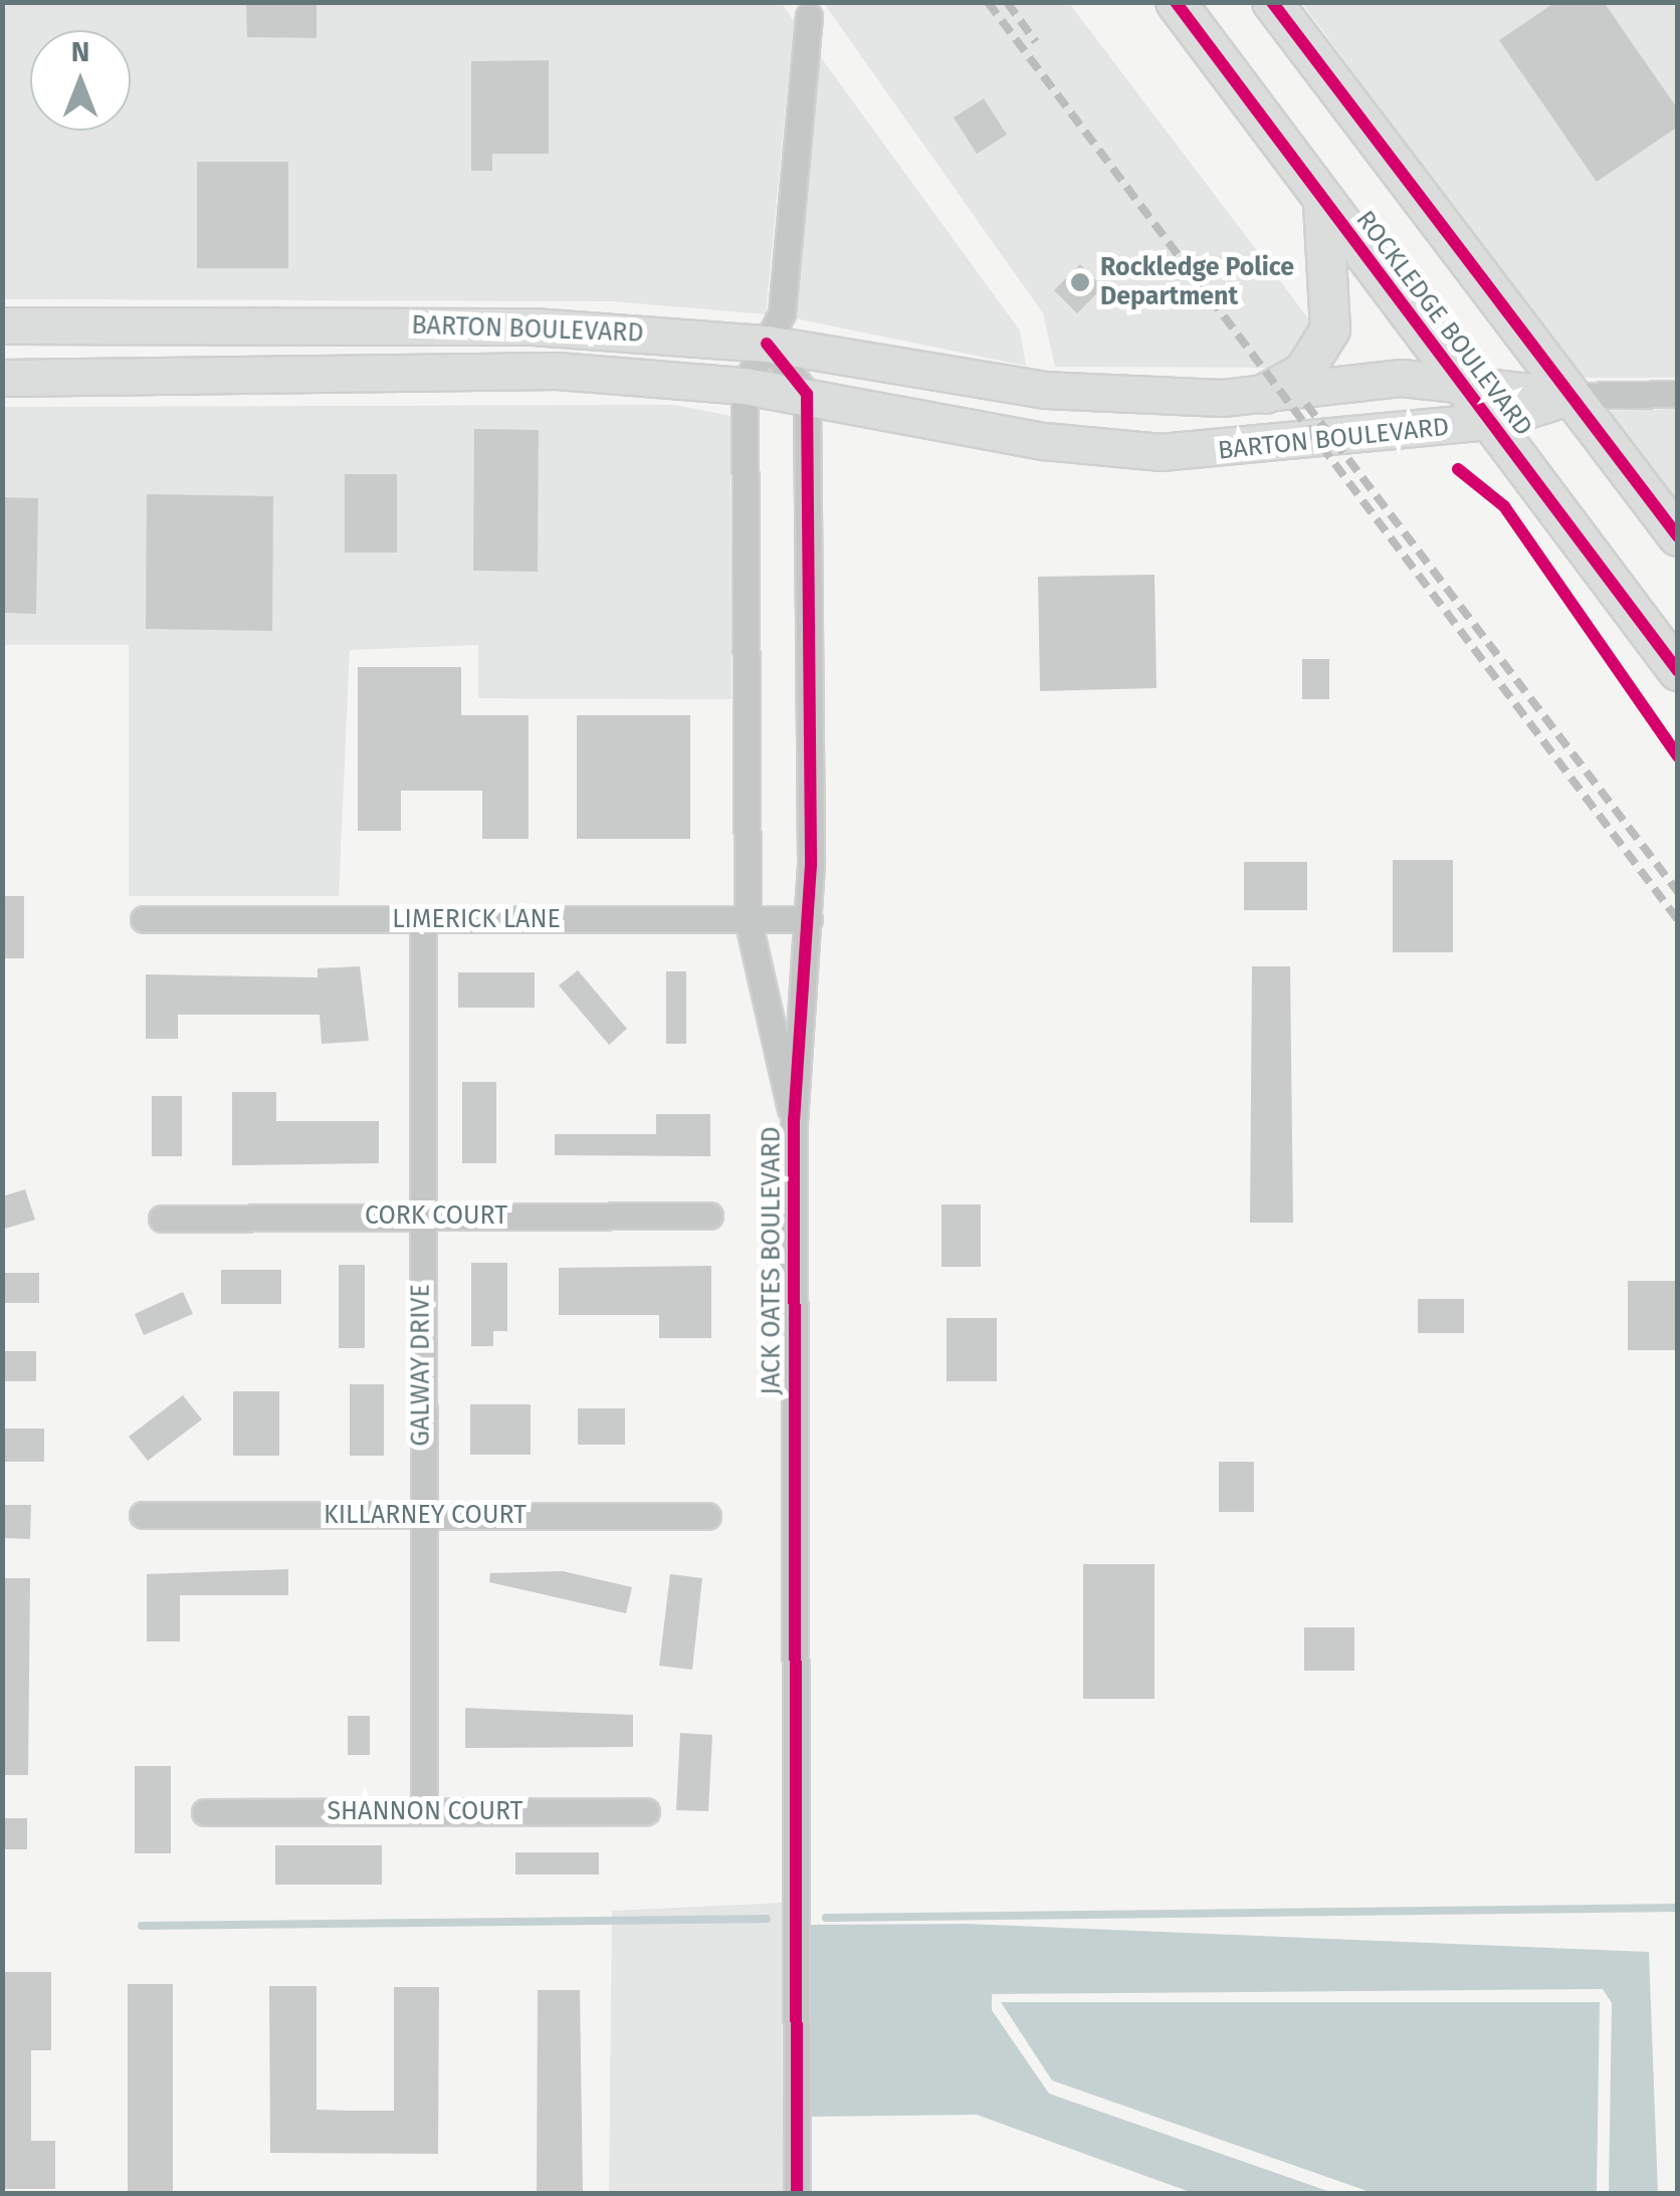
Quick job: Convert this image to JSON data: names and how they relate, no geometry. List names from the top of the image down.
{
  "streets": {
    "main road": ["ROCKLEDGE BOULEVARD", "BARTON BOULEVARD"],
    "street": [
      "LIMERICK LANE",
      "CORK COURT",
      "JACK OATES BOULEVARD",
      "GALWAY DRIVE",
      "KILLARNEY COURT",
      "SHANNON COURT"
    ]
  },
  "crossings": [
    ["ROCKLEDGE BOULEVARD", "BARTON BOULEVARD"],
    ["BARTON BOULEVARD", "JACK OATES BOULEVARD"],
    ["LIMERICK LANE", "JACK OATES BOULEVARD"],
    ["LIMERICK LANE", "GALWAY DRIVE"],
    ["CORK COURT", "GALWAY DRIVE"],
    ["GALWAY DRIVE", "KILLARNEY COURT"],
    ["GALWAY DRIVE", "SHANNON COURT"]
  ],
  "places": ["Rockledge Police Department"],
  "north": "top"
}
